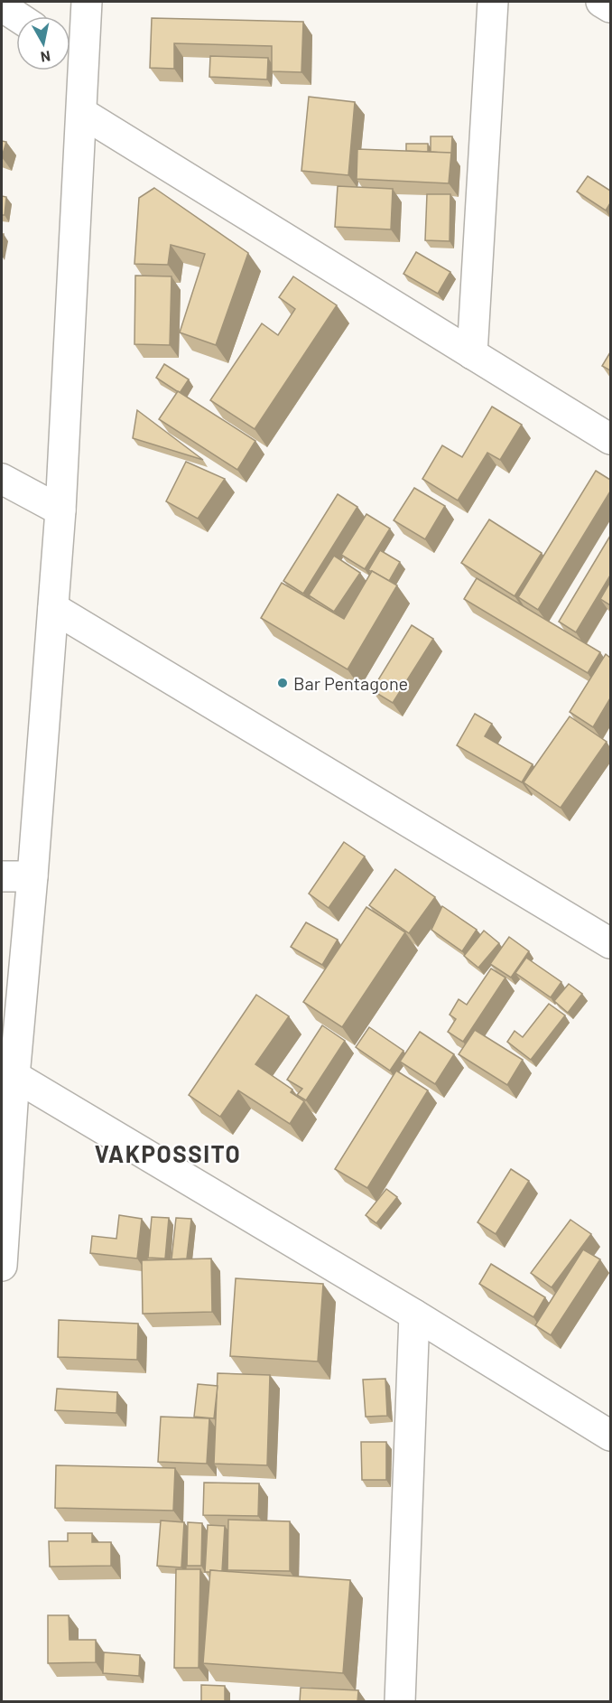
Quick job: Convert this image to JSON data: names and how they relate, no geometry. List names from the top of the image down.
{
  "districts": ["VAKPOSSITO"],
  "places": ["Bar Pentagone"],
  "north": "bottom"
}
